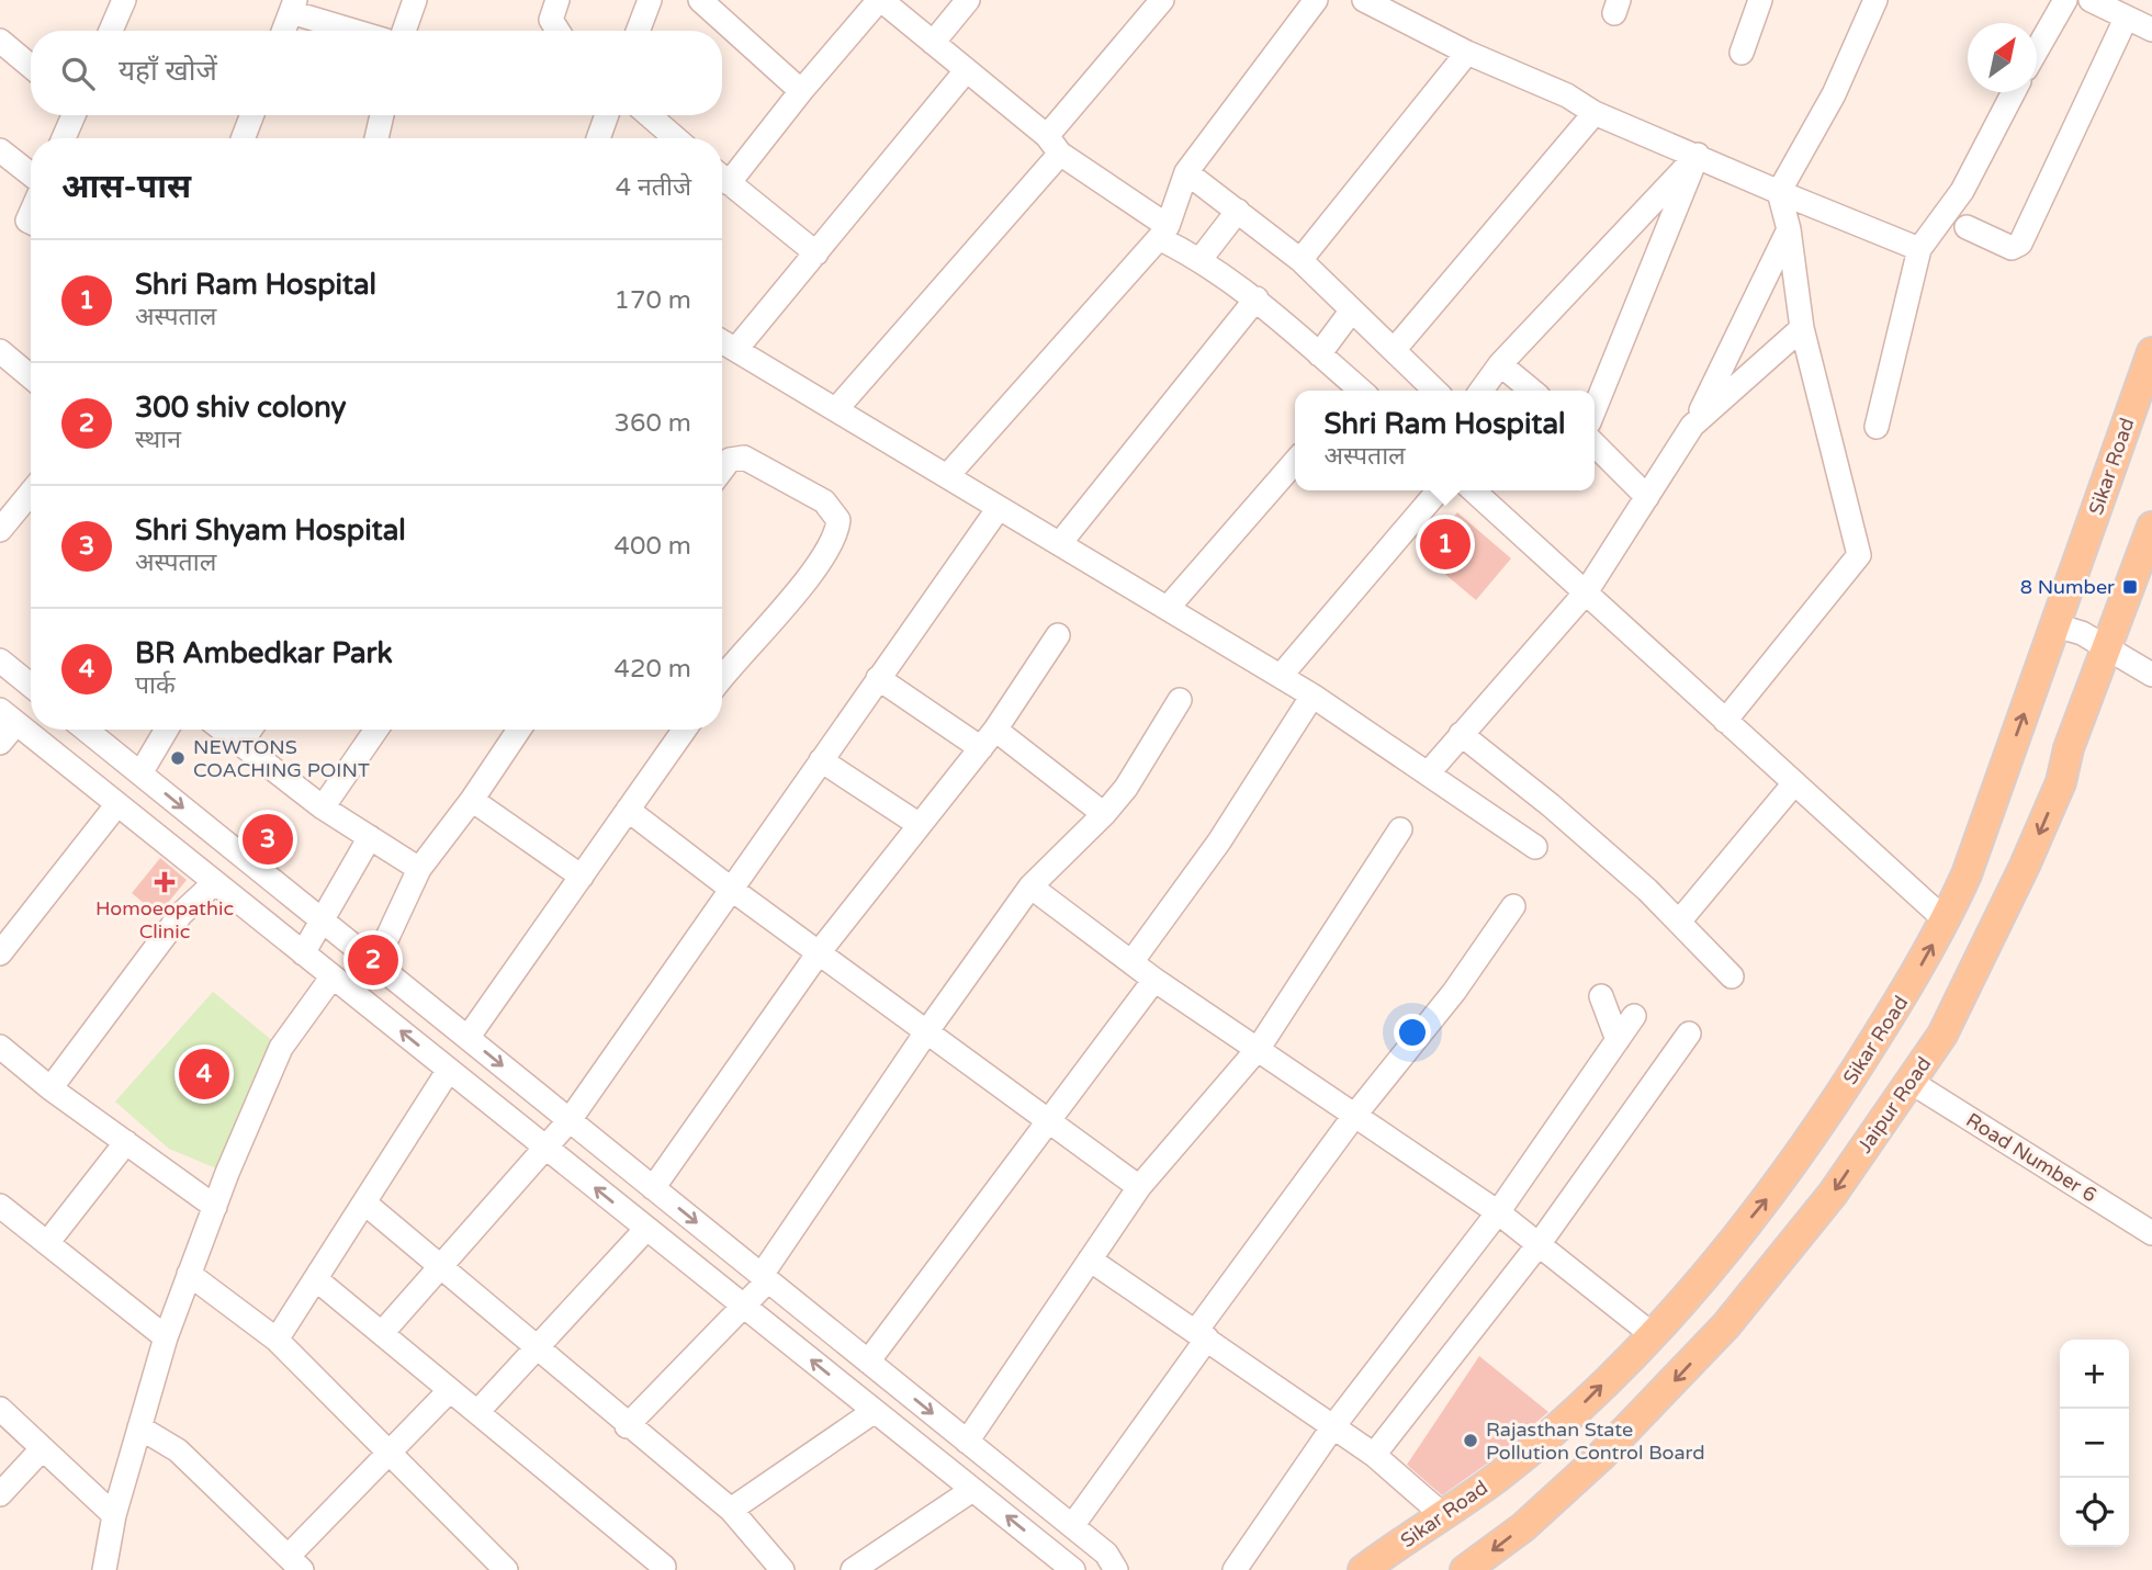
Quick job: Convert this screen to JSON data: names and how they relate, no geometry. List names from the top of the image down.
{
  "streets": {
    "main road": ["Sikar Road", "Jaipur Road"],
    "street": ["Road Number 6"]
  },
  "crossings": [
    ["Jaipur Road", "Road Number 6"]
  ],
  "one_way": ["Sikar Road", "Jaipur Road"],
  "places": {
    "transit": ["8 Number"],
    "other": ["NEWTONS COACHING POINT", "Rajasthan State Pollution Control Board"],
    "health": ["Homoeopathic Clinic"]
  },
  "north": "top right",
  "page": {
    "search": "यहाँ खोजें",
    "heading": ["आस-पास", "4 नतीजे"],
    "list": [
      {
        "mark": "1",
        "name": "Shri Ram Hospital",
        "note": "अस्पताल",
        "value": "170 m"
      },
      {
        "mark": "2",
        "name": "300 shiv colony",
        "note": "स्थान",
        "value": "360 m"
      },
      {
        "mark": "3",
        "name": "Shri Shyam Hospital",
        "note": "अस्पताल",
        "value": "400 m"
      },
      {
        "mark": "4",
        "name": "BR Ambedkar Park",
        "note": "पार्क",
        "value": "420 m"
      }
    ],
    "popup": ["Shri Ram Hospital", "अस्पताल"],
    "pins": [
      "1",
      "3",
      "2",
      "4"
    ],
    "map_buttons": ["+", "−"]
  }
}
